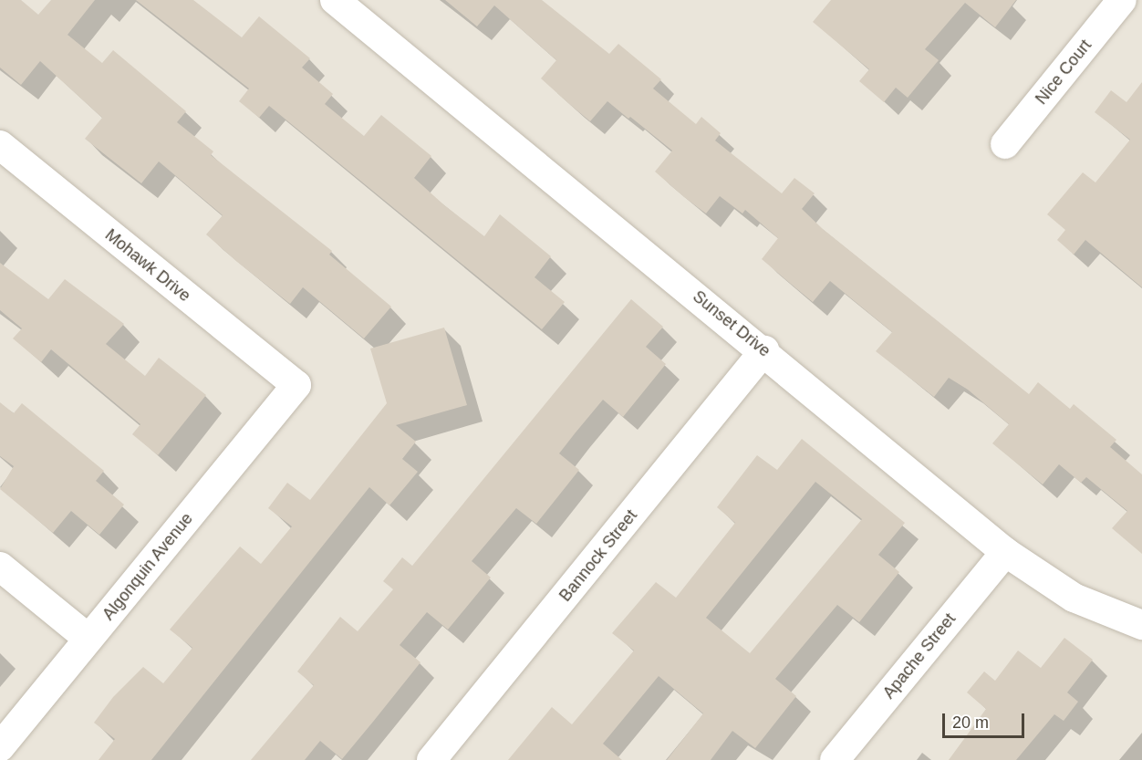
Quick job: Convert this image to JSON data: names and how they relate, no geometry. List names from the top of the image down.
{
  "streets": {
    "street": [
      "Nice Court",
      "Mohawk Drive",
      "Sunset Drive",
      "Bannock Street",
      "Algonquin Avenue",
      "Apache Street"
    ]
  },
  "crossings": [
    ["Mohawk Drive", "Algonquin Avenue"],
    ["Sunset Drive", "Bannock Street"],
    ["Sunset Drive", "Apache Street"]
  ],
  "scale_bar": "20 m"
}
